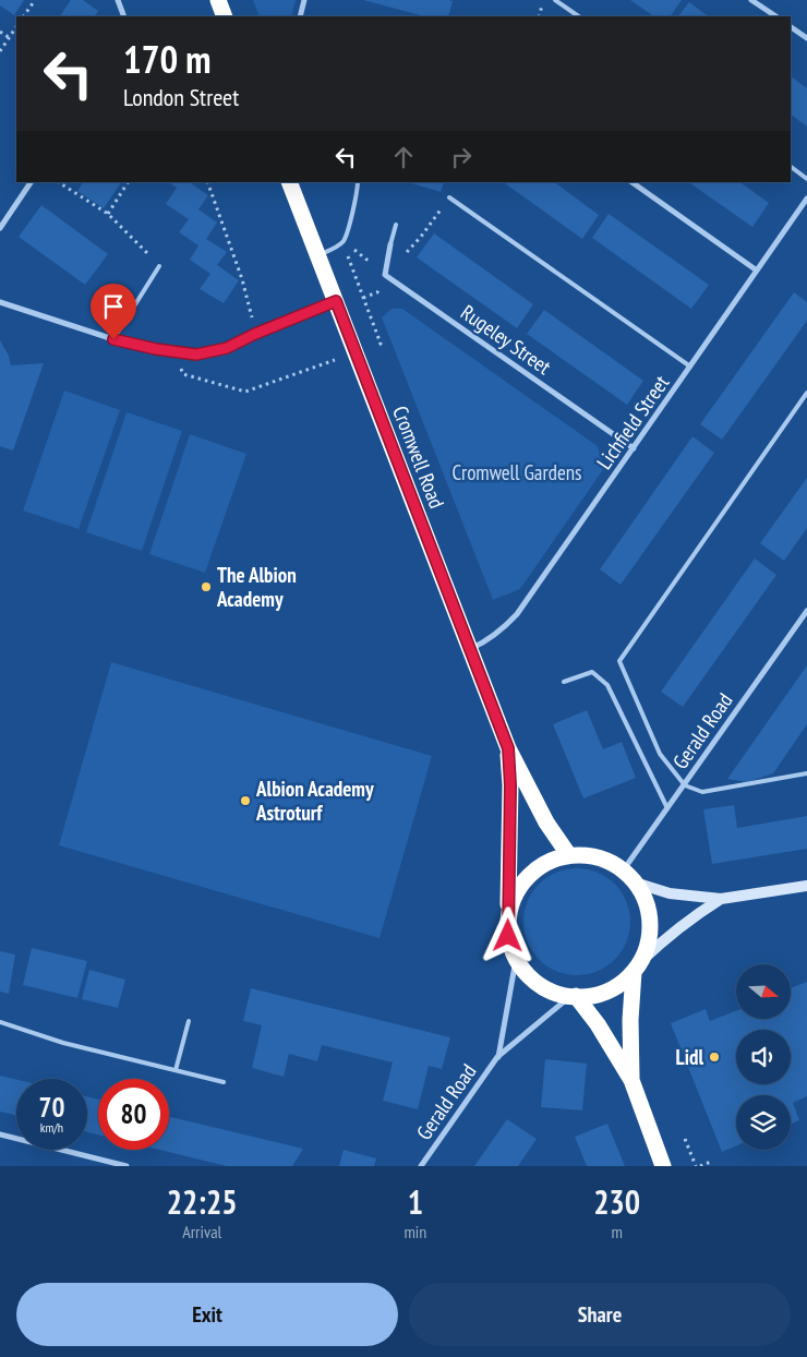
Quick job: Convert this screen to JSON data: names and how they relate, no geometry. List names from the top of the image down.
{
  "streets": {
    "highway": ["Cromwell Road"],
    "street": ["Rugeley Street", "Lichfield Street", "Gerald Road"]
  },
  "crossings": [
    ["Rugeley Street", "Lichfield Street"],
    ["Lichfield Street", "Cromwell Road"],
    ["Cromwell Road", "Gerald Road"]
  ],
  "parks": ["Cromwell Gardens"],
  "places": ["The Albion Academy", "Albion Academy Astroturf", "Lidl"],
  "north": "right",
  "page": {
    "turn": ["170 m", "London Street"],
    "speed": "70 km/h",
    "limit": "80",
    "eta": [
      "22:25",
      "Arrival",
      "1",
      "min",
      "230",
      "m"
    ],
    "buttons": ["Exit", "Share"]
  }
}
